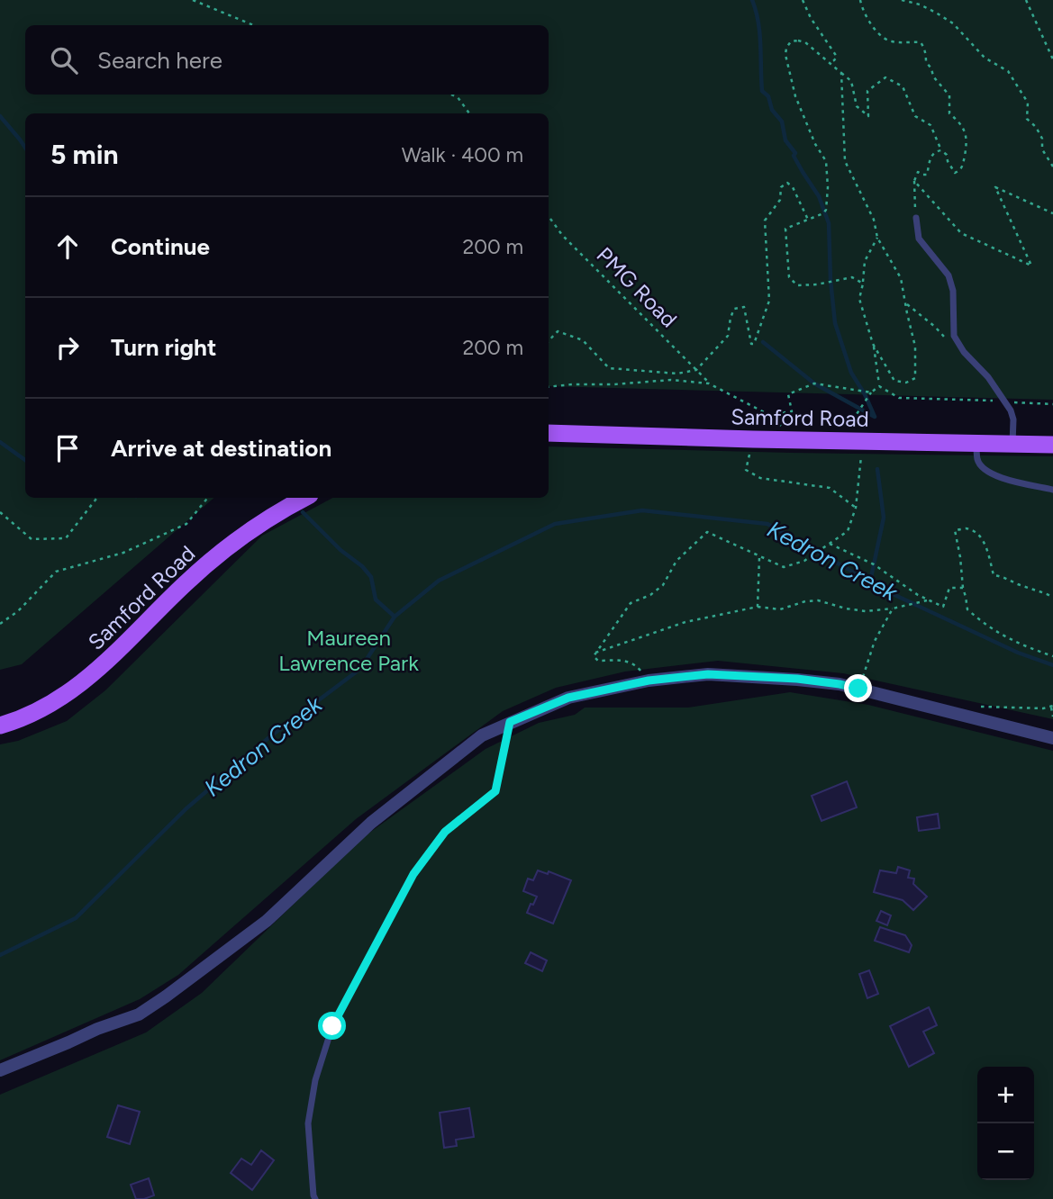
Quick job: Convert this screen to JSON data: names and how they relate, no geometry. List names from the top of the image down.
{
  "streets": {
    "main road": ["Samford Road"],
    "path": ["PMG Road"]
  },
  "water": ["Kedron Creek"],
  "parks": ["Maureen Lawrence Park"],
  "page": {
    "search": "Search here",
    "heading": ["5 min", "Walk · 400 m"],
    "list": [
      ["Continue", "200 m"],
      ["Turn right", "200 m"],
      "Arrive at destination"
    ],
    "map_buttons": ["+", "−"]
  }
}
